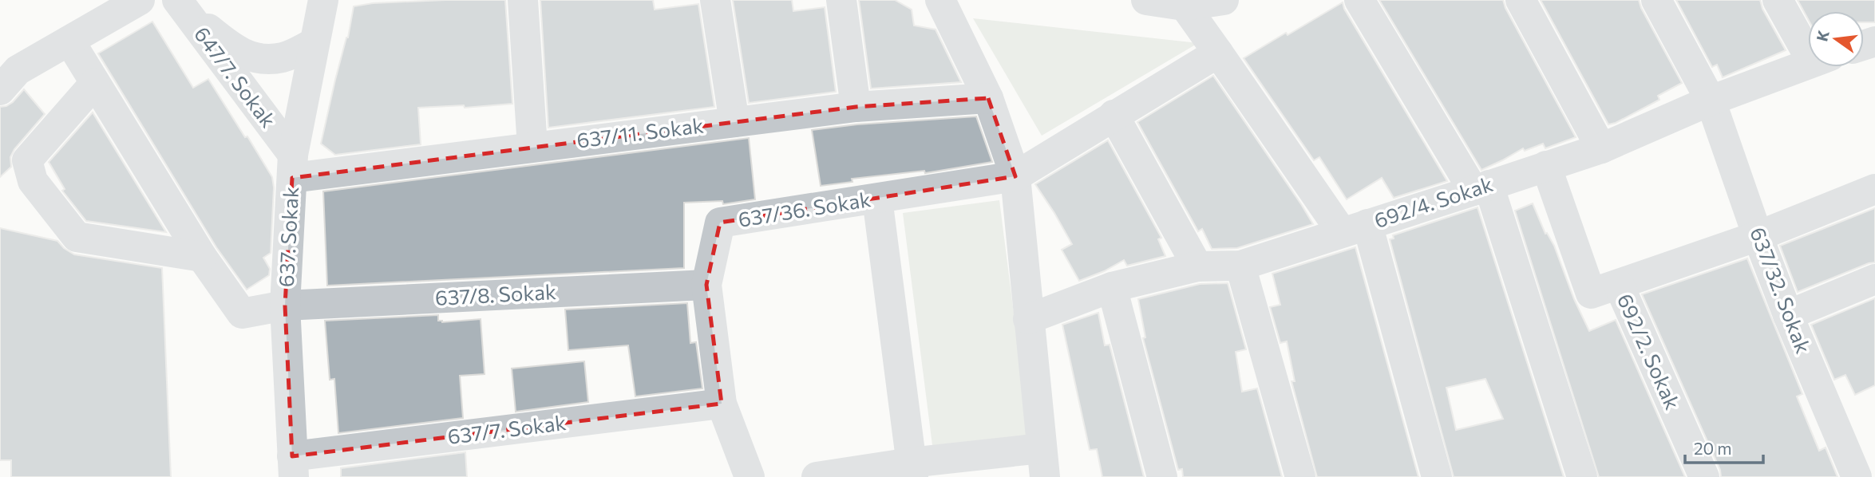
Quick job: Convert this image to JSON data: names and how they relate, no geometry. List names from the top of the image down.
{
  "streets": {
    "street": [
      "647/7. Sokak",
      "637/11. Sokak",
      "692/4. Sokak",
      "637/36. Sokak",
      "637. Sokak",
      "637/32. Sokak",
      "637/8. Sokak",
      "692/2. Sokak",
      "637/7. Sokak"
    ]
  },
  "crossings": [
    ["647/7. Sokak", "637/11. Sokak"],
    ["647/7. Sokak", "637. Sokak"],
    ["637/11. Sokak", "637. Sokak"],
    ["692/4. Sokak", "637/32. Sokak"],
    ["692/4. Sokak", "692/2. Sokak"],
    ["637/36. Sokak", "637/8. Sokak"],
    ["637/36. Sokak", "637/7. Sokak"],
    ["637. Sokak", "637/8. Sokak"],
    ["637. Sokak", "637/7. Sokak"]
  ],
  "scale_bar": "20 m",
  "north": "left"
}
